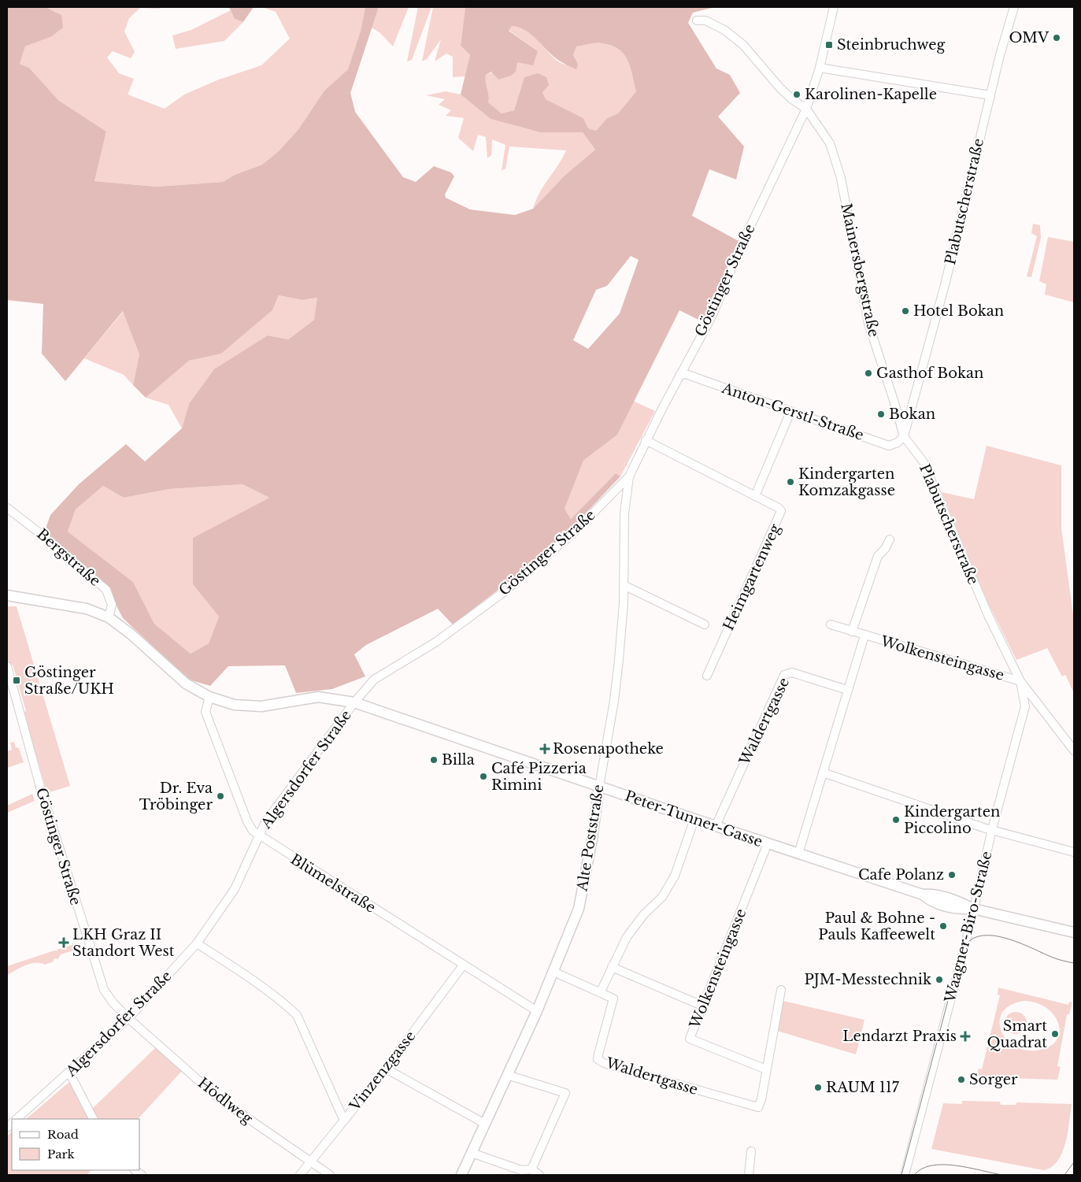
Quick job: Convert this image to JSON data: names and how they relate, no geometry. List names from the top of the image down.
{
  "streets": {
    "main road": ["Peter-Tunner-Gasse", "Alte Poststraße"],
    "street": [
      "Plabutscherstraße",
      "Mainersbergstraße",
      "Göstinger Straße",
      "Anton-Gerstl-Straße",
      "Bergstraße",
      "Heimgartenweg",
      "Wolkensteingasse",
      "Waldertgasse",
      "Algersdorfer Straße",
      "Blümelstraße",
      "Waagner-Biro-Straße",
      "Vinzenzgasse",
      "Hödlweg"
    ]
  },
  "crossings": [
    ["Plabutscherstraße", "Mainersbergstraße"],
    ["Plabutscherstraße", "Anton-Gerstl-Straße"],
    ["Plabutscherstraße", "Wolkensteingasse"],
    ["Plabutscherstraße", "Waagner-Biro-Straße"],
    ["Mainersbergstraße", "Göstinger Straße"],
    ["Mainersbergstraße", "Anton-Gerstl-Straße"],
    ["Göstinger Straße", "Anton-Gerstl-Straße"],
    ["Göstinger Straße", "Heimgartenweg"],
    ["Göstinger Straße", "Algersdorfer Straße"],
    ["Göstinger Straße", "Peter-Tunner-Gasse"],
    ["Göstinger Straße", "Alte Poststraße"],
    ["Göstinger Straße", "Hödlweg"],
    ["Heimgartenweg", "Alte Poststraße"],
    ["Wolkensteingasse", "Waldertgasse"],
    ["Wolkensteingasse", "Peter-Tunner-Gasse"],
    ["Wolkensteingasse", "Waagner-Biro-Straße"],
    ["Waldertgasse", "Peter-Tunner-Gasse"],
    ["Waldertgasse", "Alte Poststraße"],
    ["Algersdorfer Straße", "Peter-Tunner-Gasse"],
    ["Algersdorfer Straße", "Blümelstraße"],
    ["Algersdorfer Straße", "Hödlweg"],
    ["Peter-Tunner-Gasse", "Alte Poststraße"],
    ["Peter-Tunner-Gasse", "Waagner-Biro-Straße"],
    ["Alte Poststraße", "Blümelstraße"],
    ["Blümelstraße", "Vinzenzgasse"],
    ["Vinzenzgasse", "Hödlweg"]
  ],
  "places": {
    "other": [
      "OMV",
      "Karolinen-Kapelle",
      "Hotel Bokan",
      "Gasthof Bokan",
      "Bokan",
      "Kindergarten Komzakgasse",
      "Billa",
      "Café Pizzeria Rimini",
      "Dr. Eva Tröbinger",
      "Kindergarten Piccolino",
      "Cafe Polanz",
      "Paul & Bohne - Pauls Kaffeewelt",
      "PJM-Messtechnik",
      "Smart Quadrat",
      "Sorger",
      "RAUM 117"
    ],
    "transit": ["Steinbruchweg", "Göstinger Straße/UKH"],
    "health": ["Rosenapotheke", "LKH Graz II Standort West", "Lendarzt Praxis"]
  },
  "legend": ["Road", "Park"]
}
